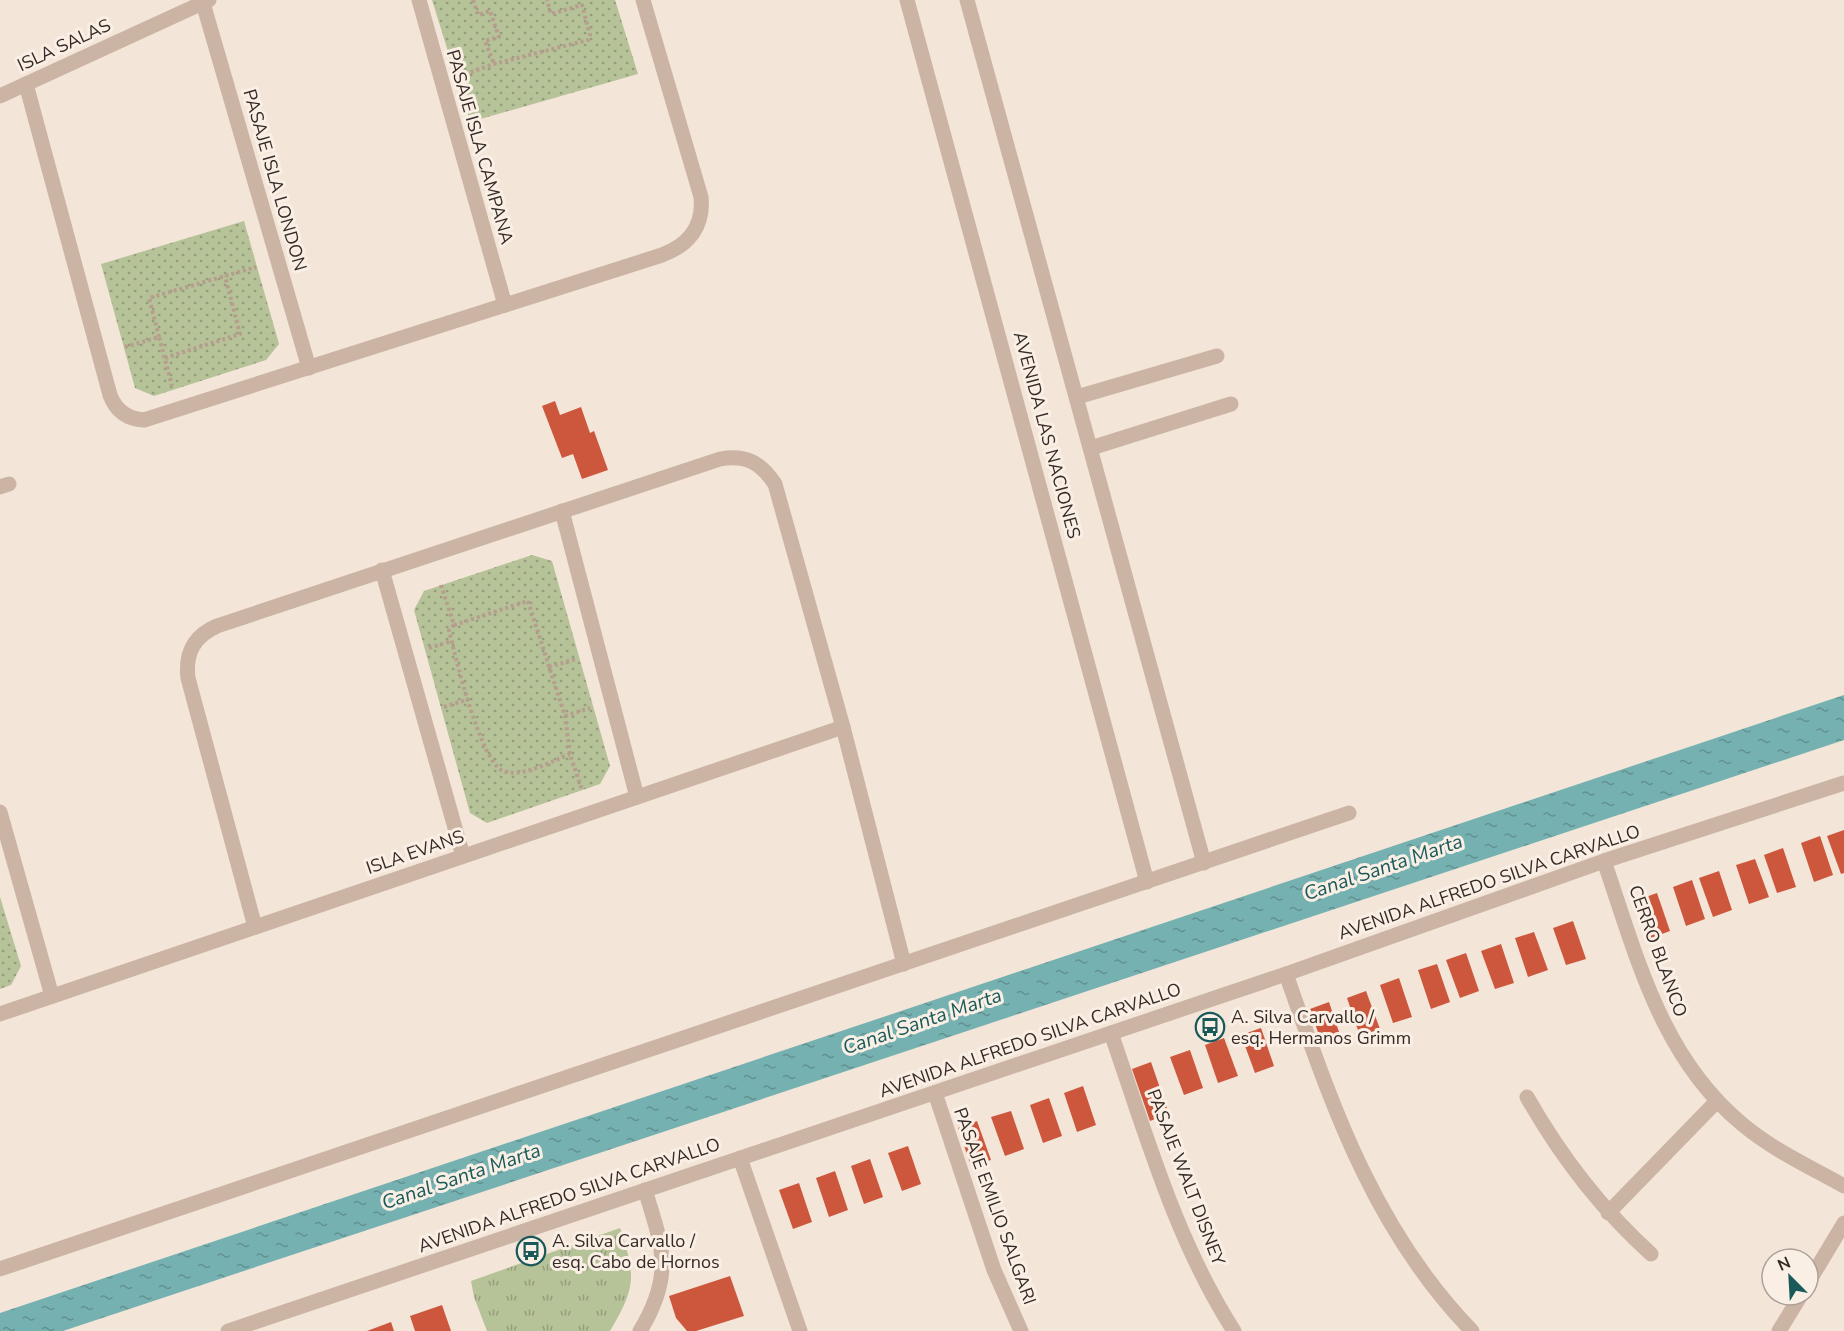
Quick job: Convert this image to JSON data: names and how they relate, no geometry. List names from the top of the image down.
{
  "streets": {
    "street": [
      "ISLA SALAS",
      "PASAJE ISLA CAMPANA",
      "PASAJE ISLA LONDON",
      "AVENIDA LAS NACIONES",
      "ISLA EVANS",
      "AVENIDA ALFREDO SILVA CARVALLO",
      "CERRO BLANCO",
      "PASAJE WALT DISNEY",
      "PASAJE EMILIO SALGARI"
    ]
  },
  "crossings": [
    ["ISLA SALAS", "PASAJE ISLA LONDON"],
    ["AVENIDA ALFREDO SILVA CARVALLO", "CERRO BLANCO"],
    ["AVENIDA ALFREDO SILVA CARVALLO", "PASAJE WALT DISNEY"],
    ["AVENIDA ALFREDO SILVA CARVALLO", "PASAJE EMILIO SALGARI"]
  ],
  "water": ["Canal Santa Marta"],
  "places": {
    "bus stop": ["A. Silva Carvallo / esq. Hermanos Grimm", "A. Silva Carvallo / esq. Cabo de Hornos"]
  },
  "north": "top left"
}
